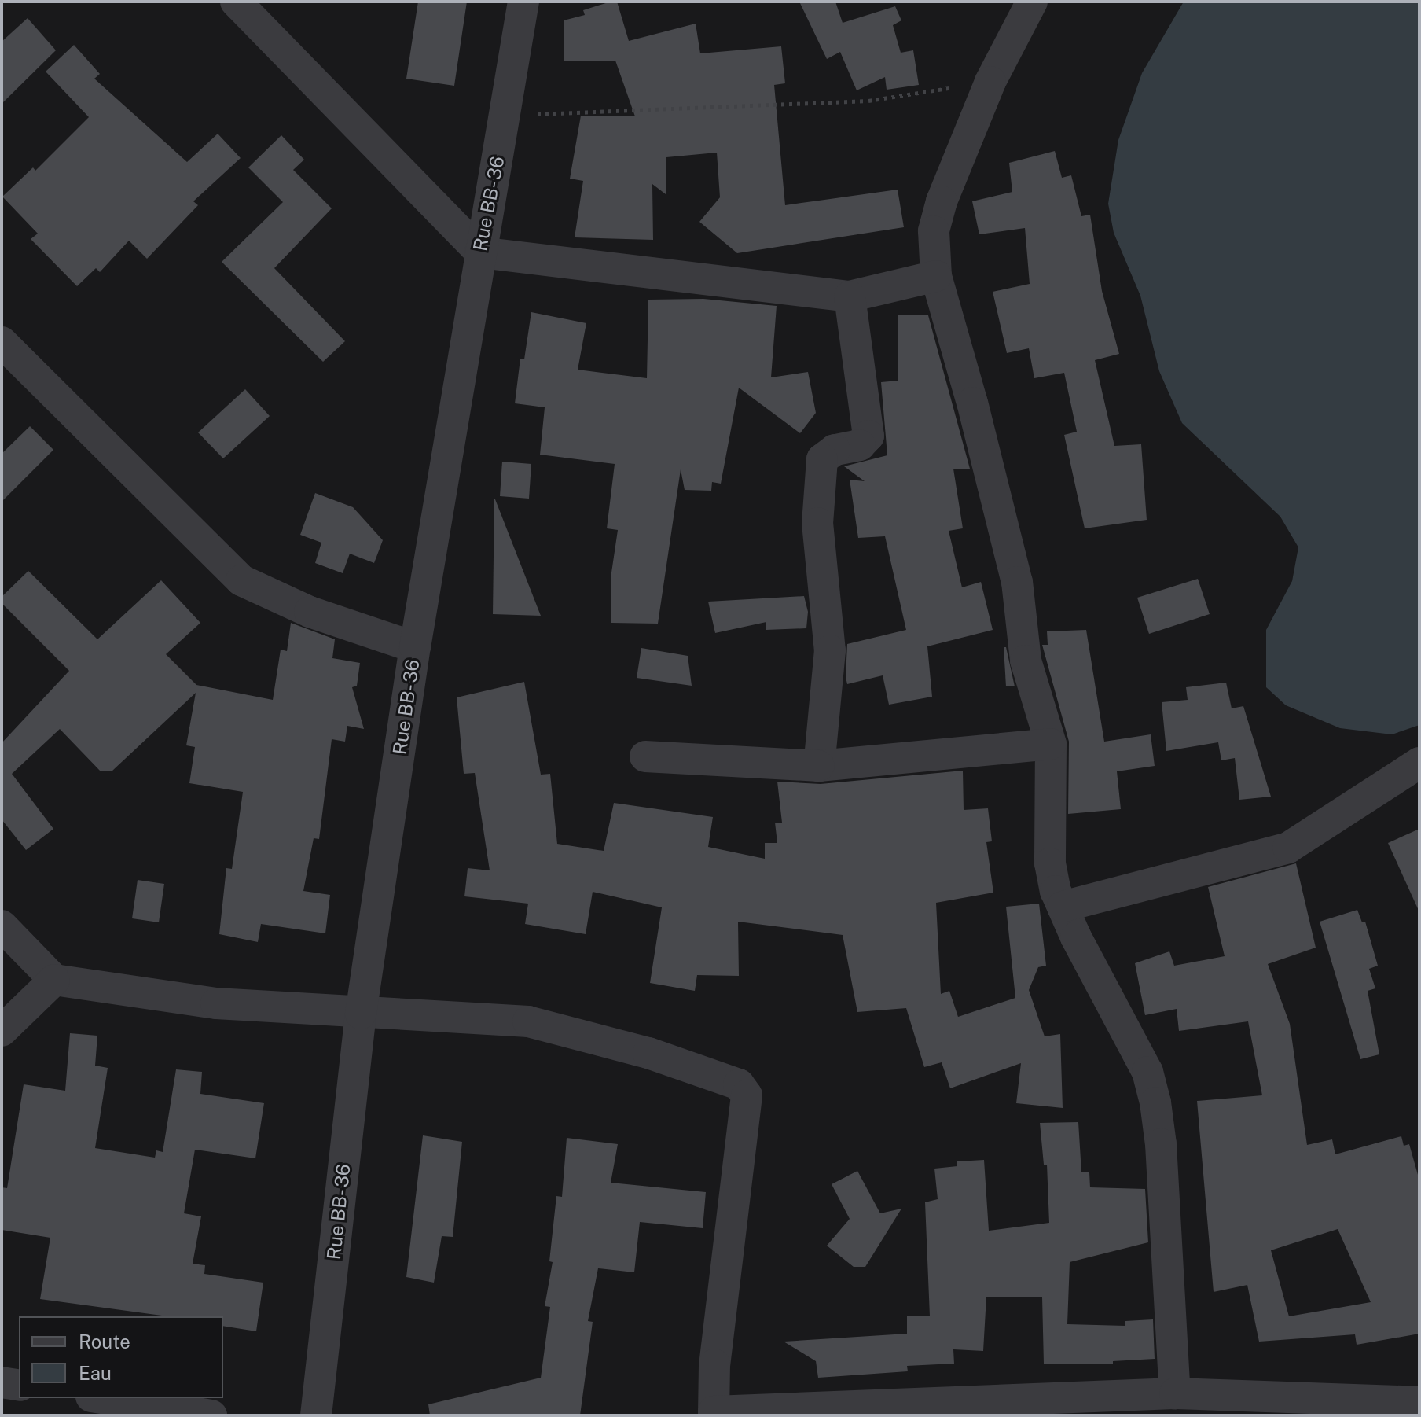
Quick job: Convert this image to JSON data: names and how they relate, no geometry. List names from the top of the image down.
{
  "streets": {
    "street": ["Rue BB- 36"]
  },
  "legend": ["Route", "Eau"]
}
